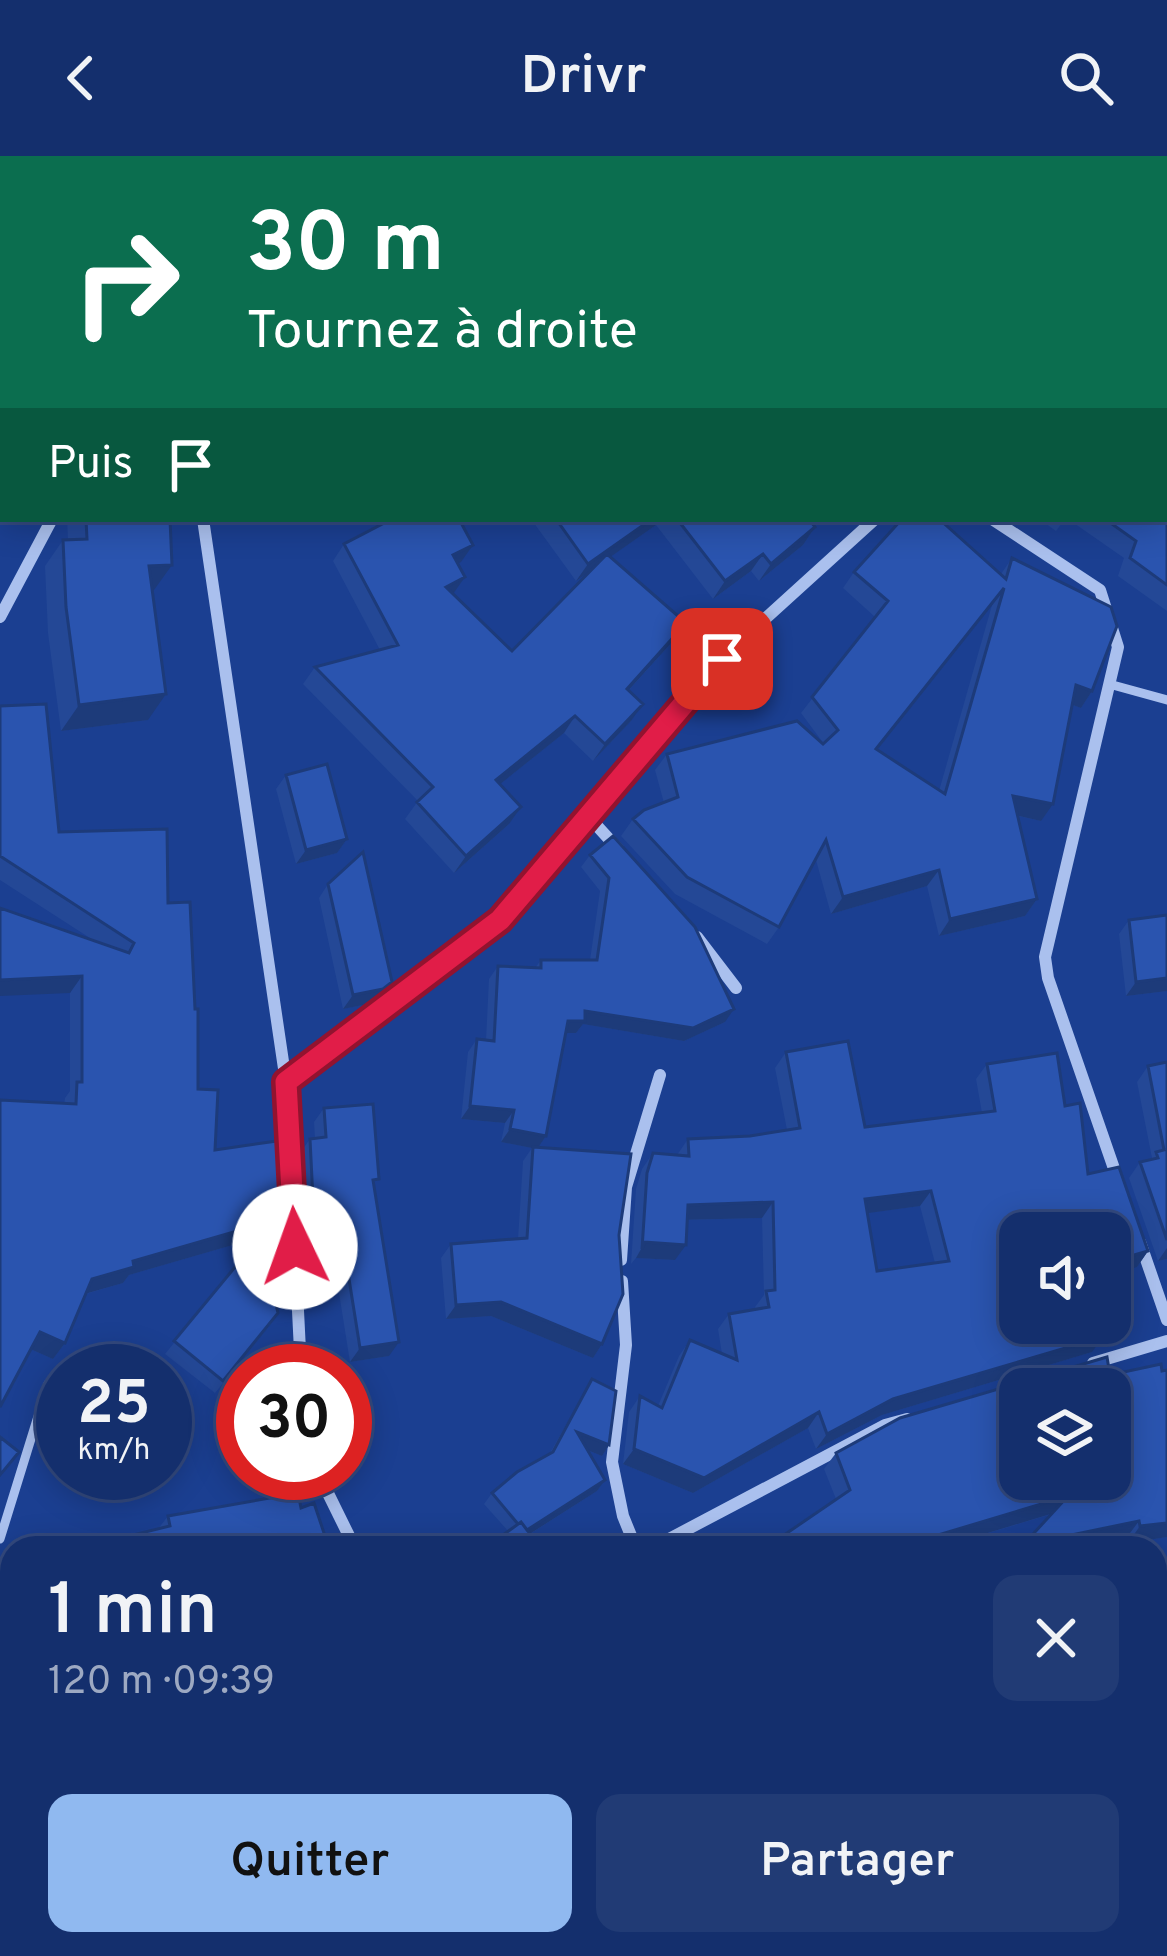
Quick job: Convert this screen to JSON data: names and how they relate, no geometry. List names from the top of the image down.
{
  "page": {
    "header": "Drivr",
    "turn": ["30 m", "Tournez à droite"],
    "then": "Puis",
    "speed": "25 km/h",
    "limit": "30",
    "heading": ["1 min", "120 m · 09:39"],
    "buttons": ["Quitter", "Partager"]
  }
}
